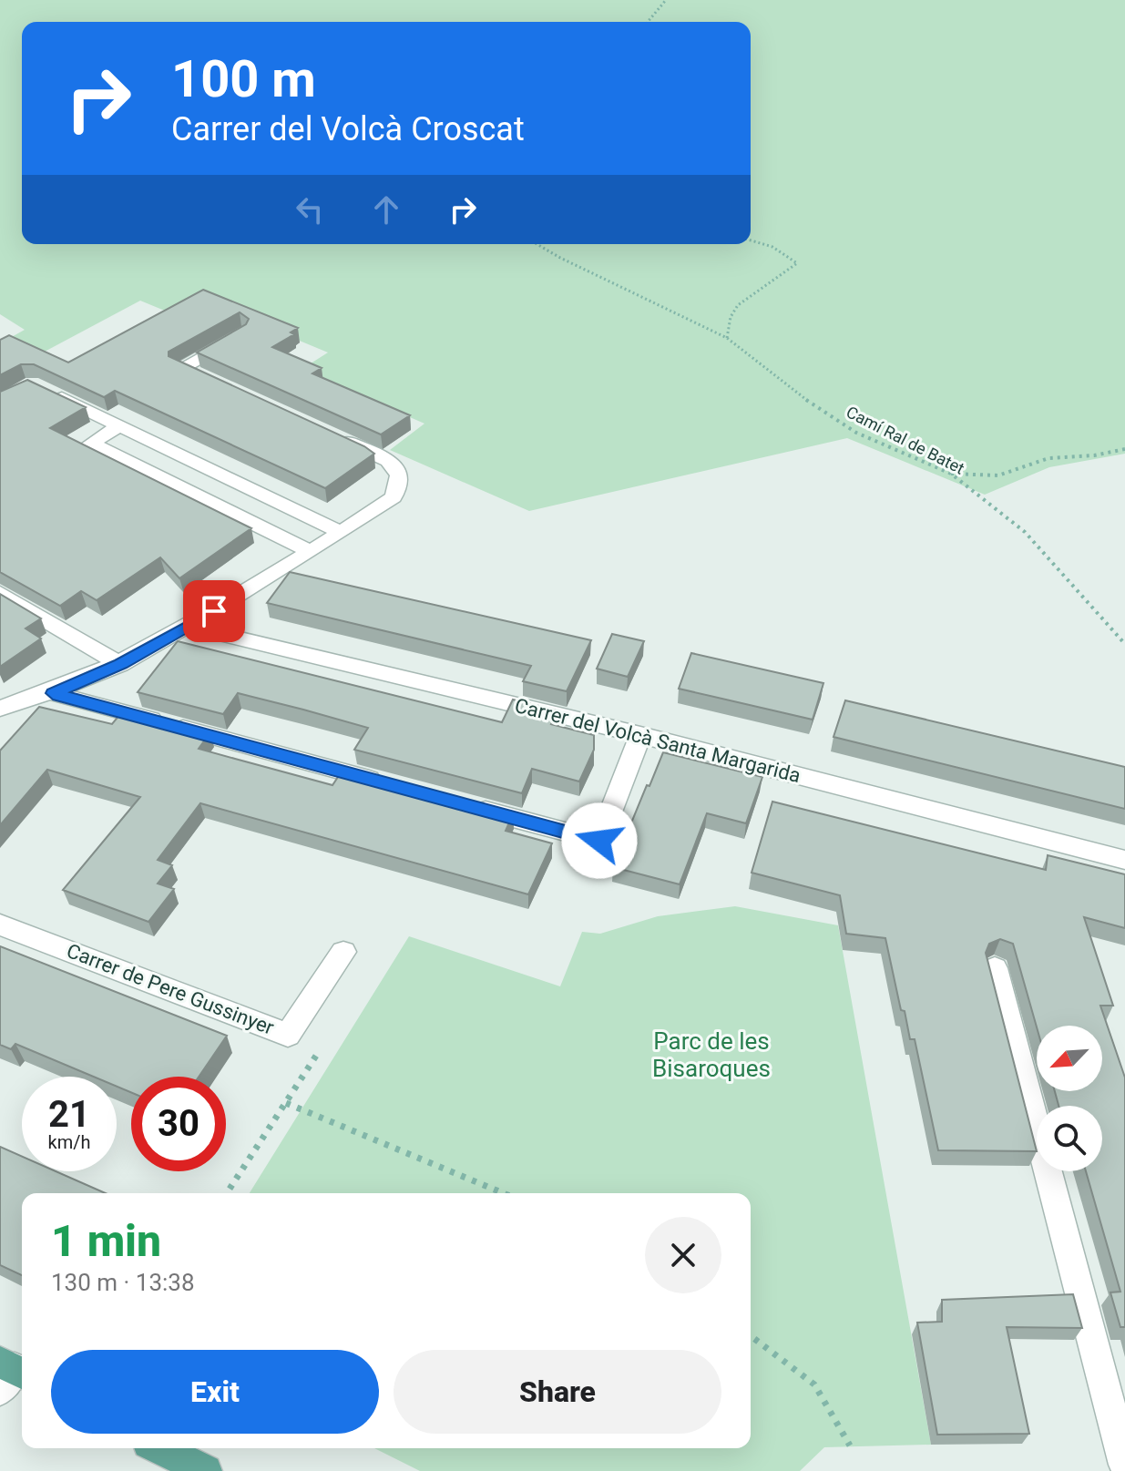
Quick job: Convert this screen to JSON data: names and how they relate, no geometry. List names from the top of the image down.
{
  "streets": {
    "street": ["Carrer del Volcà Santa Margarida", "Carrer de Pere Gussinyer"],
    "path": ["Camí Ral de Batet"]
  },
  "parks": ["Parc de les Bisaroques"],
  "north": "bottom left",
  "page": {
    "turn": ["100 m", "Carrer del Volcà Croscat"],
    "speed": "21 km/h",
    "limit": "30",
    "heading": ["1 min", "130 m · 13:38"],
    "buttons": ["Exit", "Share"]
  }
}
